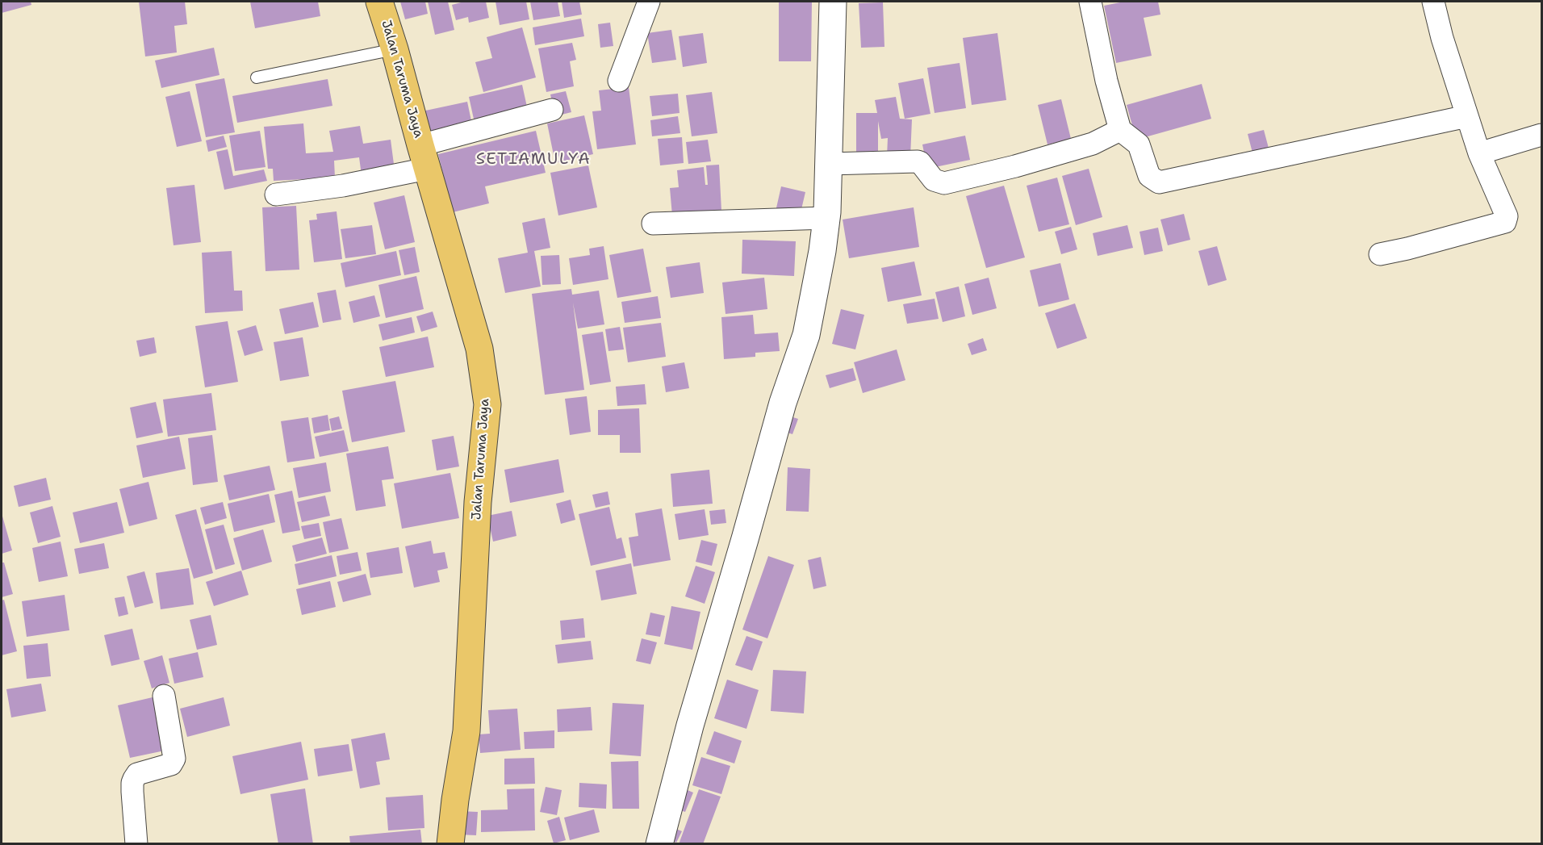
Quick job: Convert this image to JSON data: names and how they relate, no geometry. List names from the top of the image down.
{
  "streets": {
    "main road": ["Jalan Taruma Jaya"]
  },
  "districts": ["SETIAMULYA"]
}
